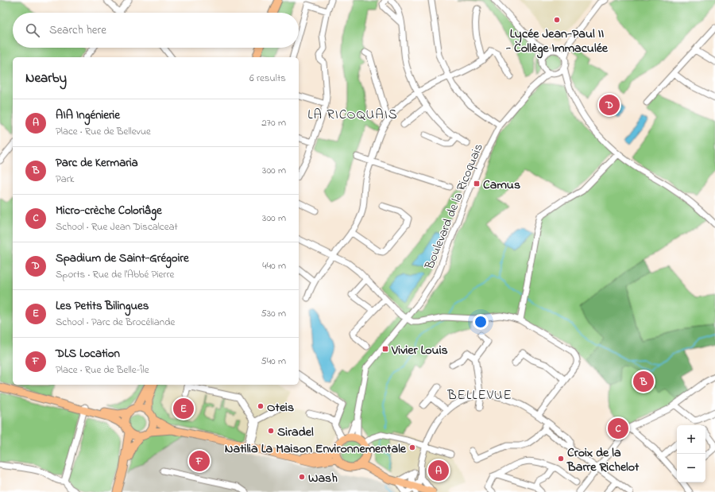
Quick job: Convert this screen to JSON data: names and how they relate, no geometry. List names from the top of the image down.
{
  "streets": {
    "street": ["Boulevard de la Ricoquais"]
  },
  "districts": ["LA RICOQUAIS", "BELLEVUE"],
  "places": {
    "other": [
      "Lycée Jean-Paul II - Collège Immaculée",
      "Oteis",
      "Siradel",
      "Natilia La Maison Environnementale",
      "Croix de la Barre Richelot",
      "Wash"
    ],
    "transit": ["Camus", "Vivier Louis"]
  },
  "page": {
    "search": "Search here",
    "heading": ["Nearby", "6 results"],
    "pins": [
      "D",
      "B",
      "E",
      "C",
      "F",
      "A"
    ],
    "list": [
      {
        "mark": "A",
        "name": "AIA Ingénierie",
        "note": "Place · Rue de Bellevue",
        "value": "270 m"
      },
      {
        "mark": "B",
        "name": "Parc de Kermaria",
        "note": "Park",
        "value": "300 m"
      },
      {
        "mark": "C",
        "name": "Micro-crèche Coloriâge",
        "note": "School · Rue Jean Discalceat",
        "value": "300 m"
      },
      {
        "mark": "D",
        "name": "Spadium de Saint-Grégoire",
        "note": "Sports · Rue de l'Abbé Pierre",
        "value": "440 m"
      },
      {
        "mark": "E",
        "name": "Les Petits Bilingues",
        "note": "School · Parc de Brocéliande",
        "value": "530 m"
      },
      {
        "mark": "F",
        "name": "DLS Location",
        "note": "Place · Rue de Belle-Île",
        "value": "540 m"
      }
    ],
    "map_buttons": ["+", "−"]
  }
}
